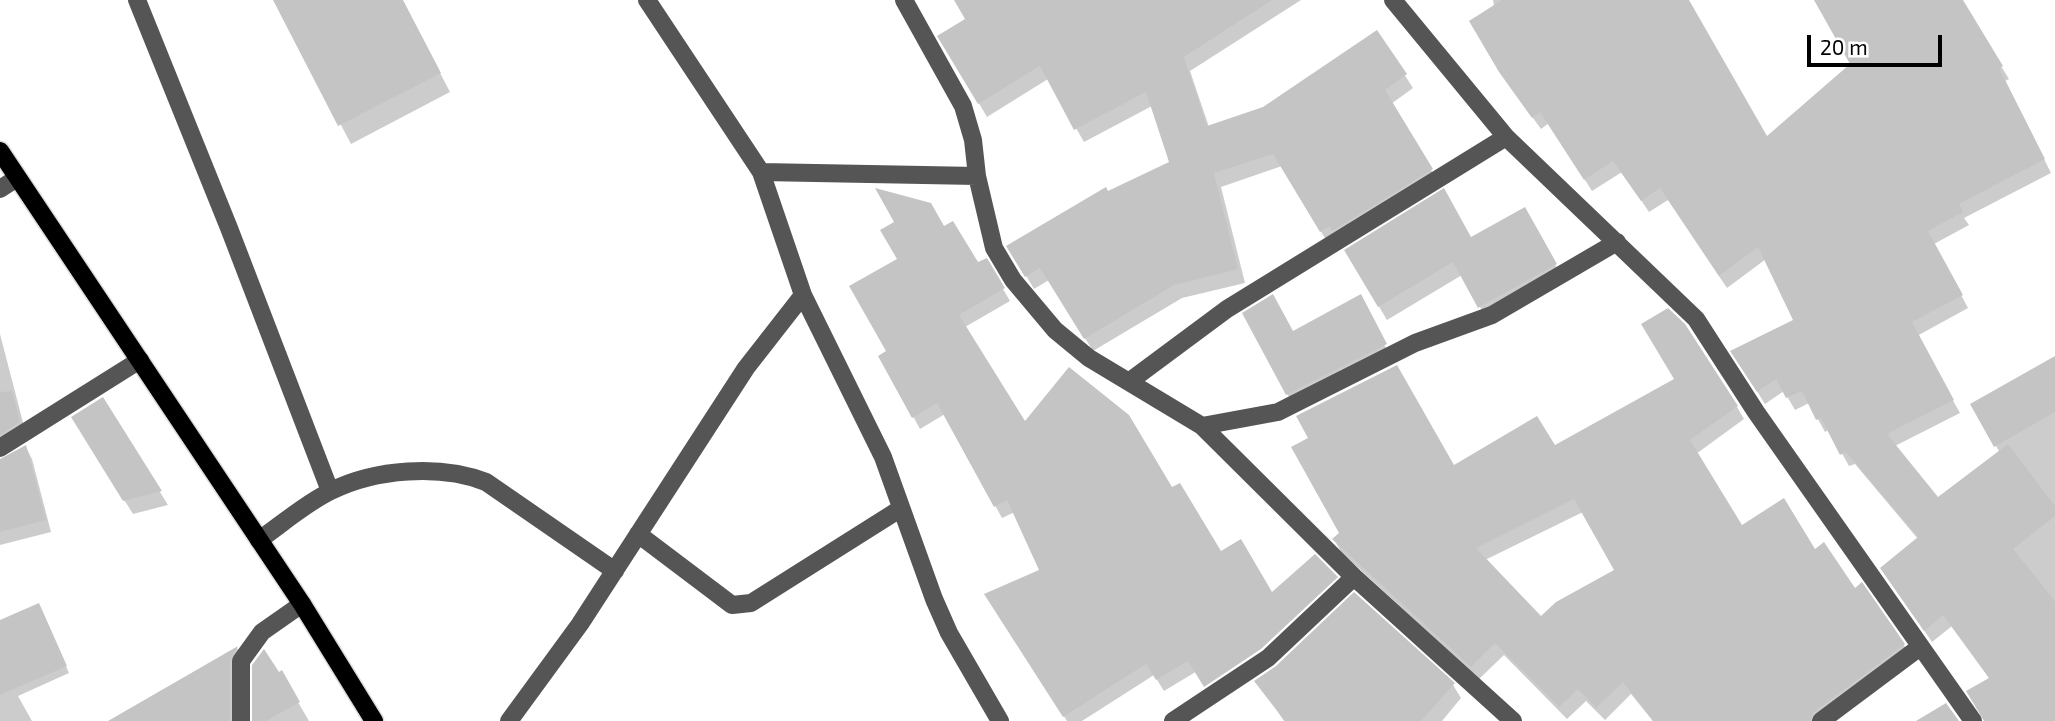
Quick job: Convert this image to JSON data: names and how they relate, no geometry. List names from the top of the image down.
{
  "scale_bar": "20 m"
}
